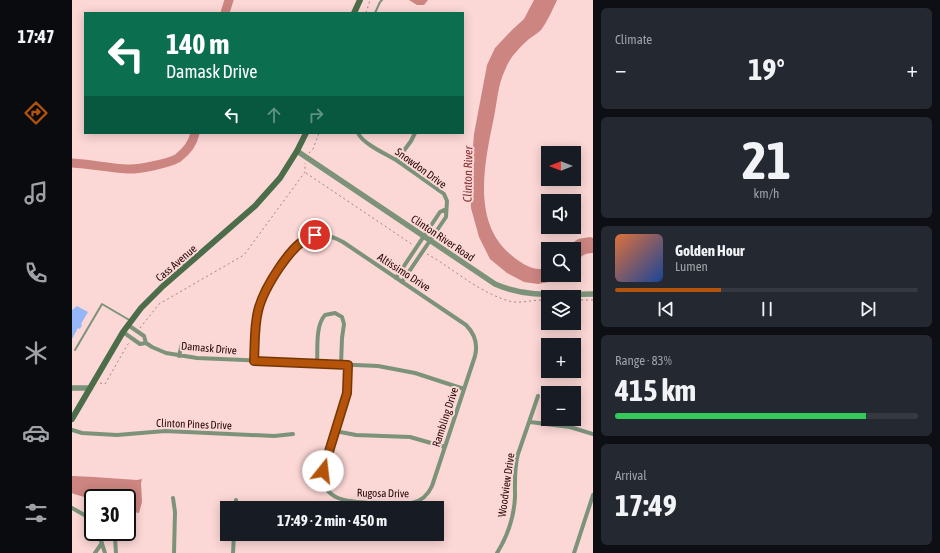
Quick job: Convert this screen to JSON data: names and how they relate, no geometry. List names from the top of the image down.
{
  "streets": {
    "main road": ["Cass Avenue"],
    "street": [
      "Snowdon Drive",
      "Clinton River Road",
      "Altissimo Drive",
      "Damask Drive",
      "Rambling Drive",
      "Clinton Pines Drive",
      "Woodview Drive",
      "Rugosa Drive"
    ]
  },
  "crossings": [
    ["Clinton River Road", "Cass Avenue"],
    ["Cass Avenue", "Damask Drive"],
    ["Altissimo Drive", "Damask Drive"],
    ["Altissimo Drive", "Rambling Drive"],
    ["Damask Drive", "Rambling Drive"],
    ["Rambling Drive", "Rugosa Drive"]
  ],
  "water": ["Clinton River"],
  "north": "left",
  "page": {
    "tabs": "17:47",
    "tile": [
      "Climate",
      ["21", "km/h"],
      ["Range · 83%", "415 km"],
      ["Arrival", "17:49"]
    ],
    "turn": ["140 m", "Damask Drive"],
    "heat": ["−", "19°", "+"],
    "map_buttons": ["+", "−"],
    "song": ["Golden Hour", "Lumen"],
    "limit": "30",
    "trip": "17:49 · 2 min · 450 m"
  }
}
